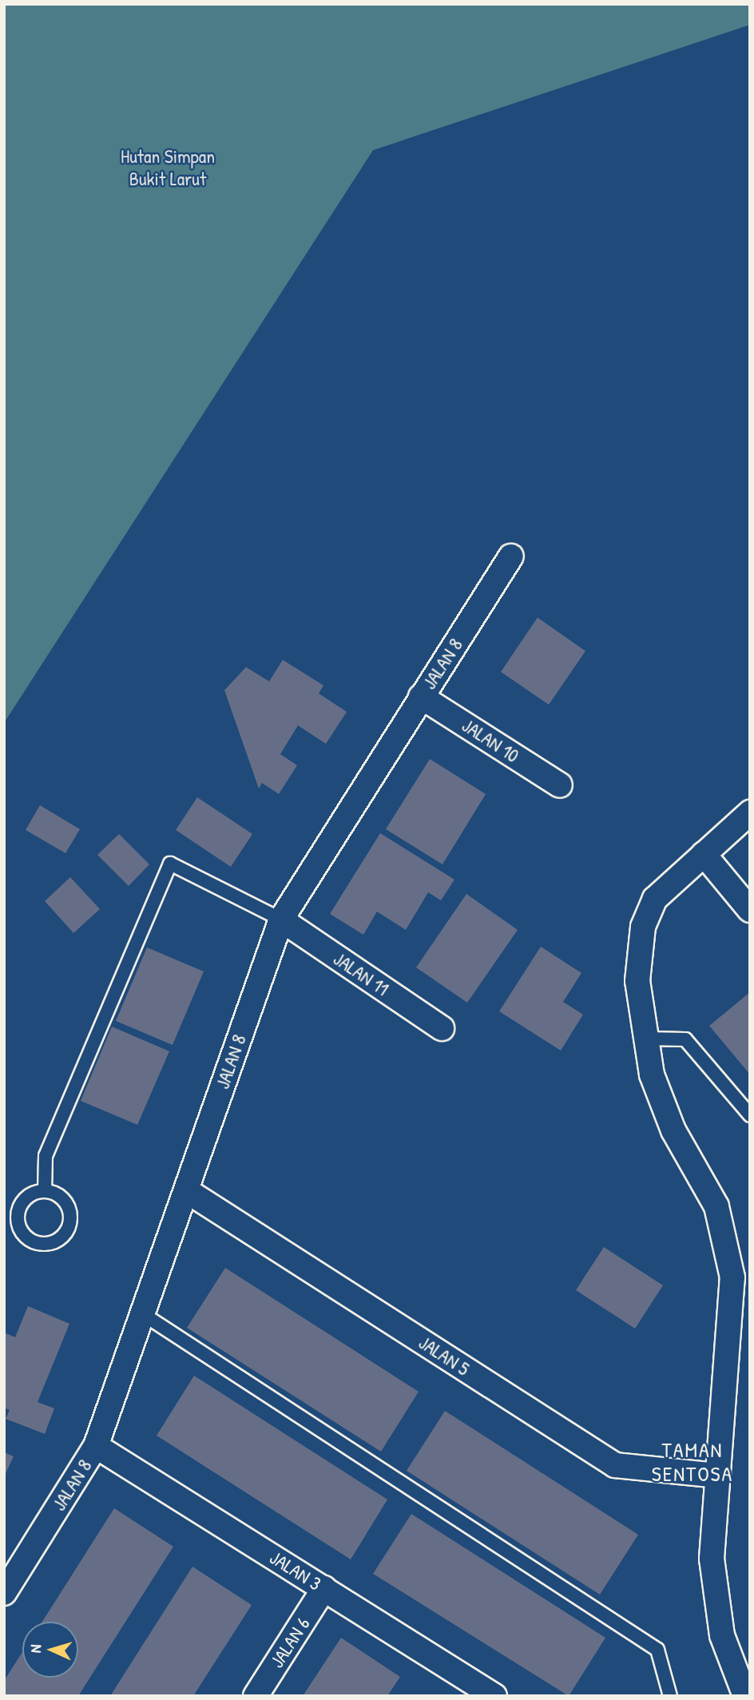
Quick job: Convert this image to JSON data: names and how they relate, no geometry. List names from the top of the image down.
{
  "streets": {
    "street": [
      "JALAN 8",
      "JALAN 10",
      "JALAN 11",
      "JALAN 5",
      "JALAN 3",
      "JALAN 6"
    ]
  },
  "crossings": [
    ["JALAN 8", "JALAN 10"],
    ["JALAN 8", "JALAN 11"],
    ["JALAN 8", "JALAN 5"],
    ["JALAN 8", "JALAN 3"],
    ["JALAN 3", "JALAN 6"]
  ],
  "districts": ["TAMAN SENTOSA"],
  "parks": ["Hutan Simpan Bukit Larut"],
  "north": "left"
}
